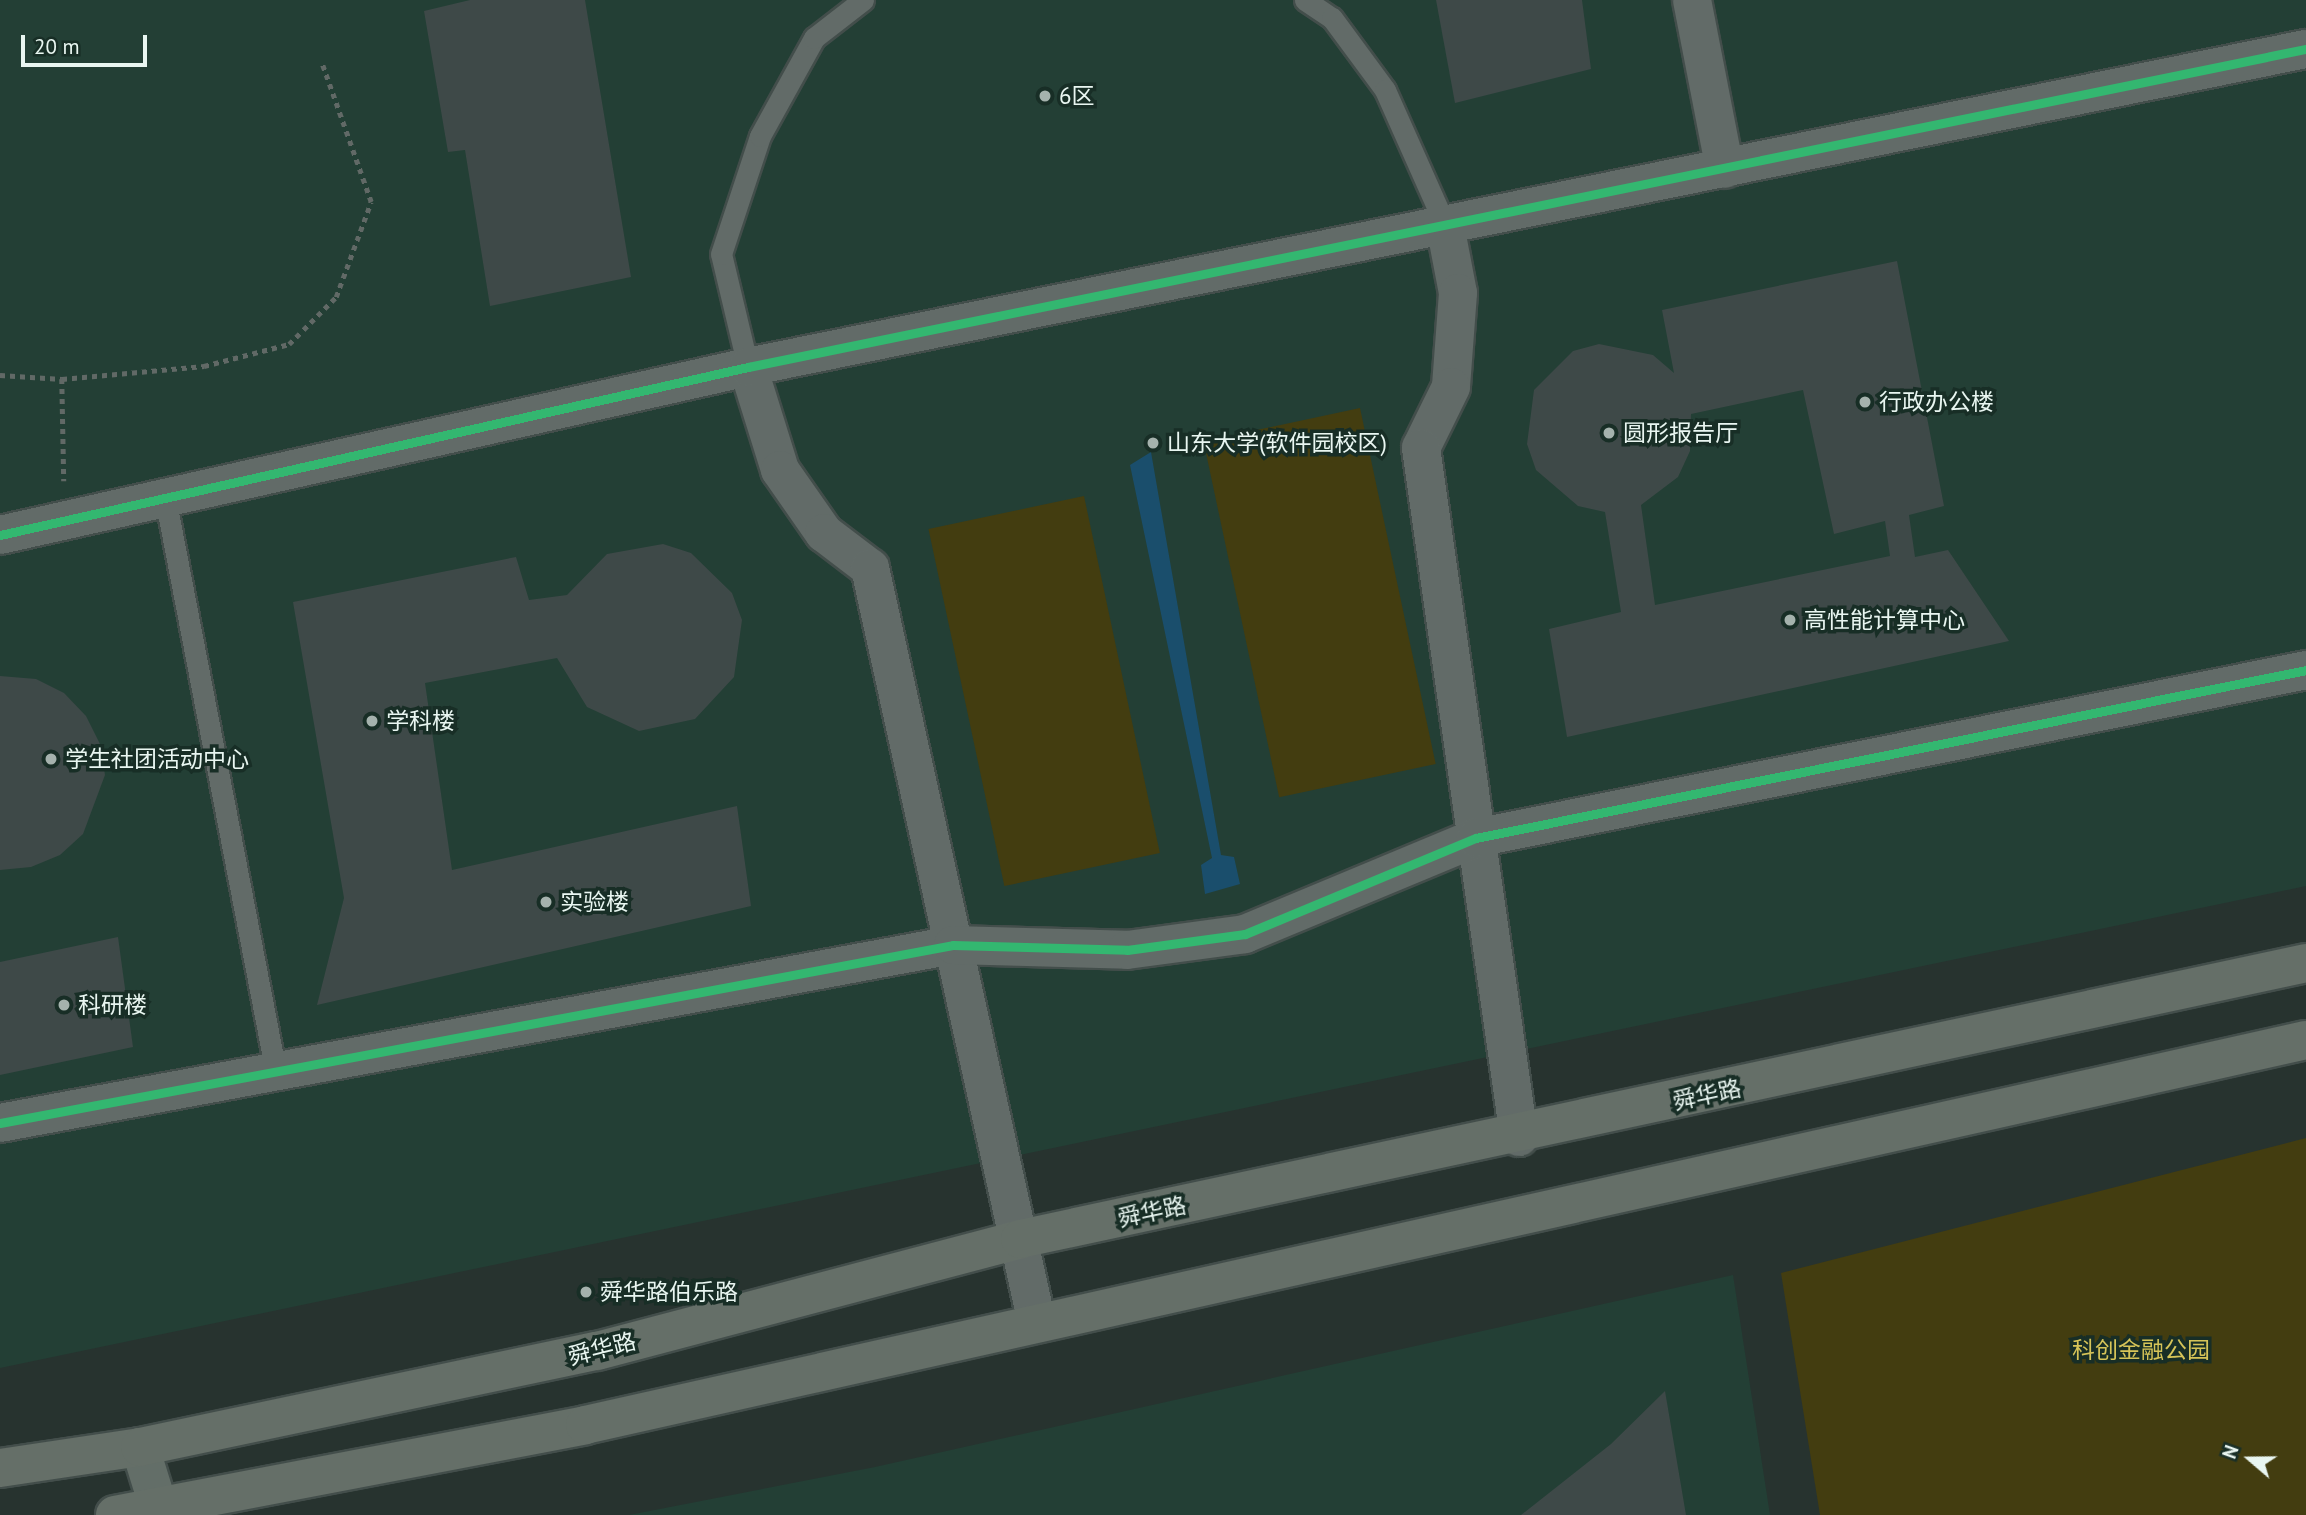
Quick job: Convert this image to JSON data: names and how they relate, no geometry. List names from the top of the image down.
{
  "streets": {
    "main road": ["舜华路"]
  },
  "parks": ["科创金融公园"],
  "places": [
    "6区",
    "行政办公楼",
    "圆形报告厅",
    "山东大学(软件园校区)",
    "高性能计算中心",
    "学科楼",
    "学生社团活动中心",
    "实验楼",
    "科研楼",
    "舜华路伯乐路"
  ],
  "scale_bar": "20 m",
  "north": "left"
}
